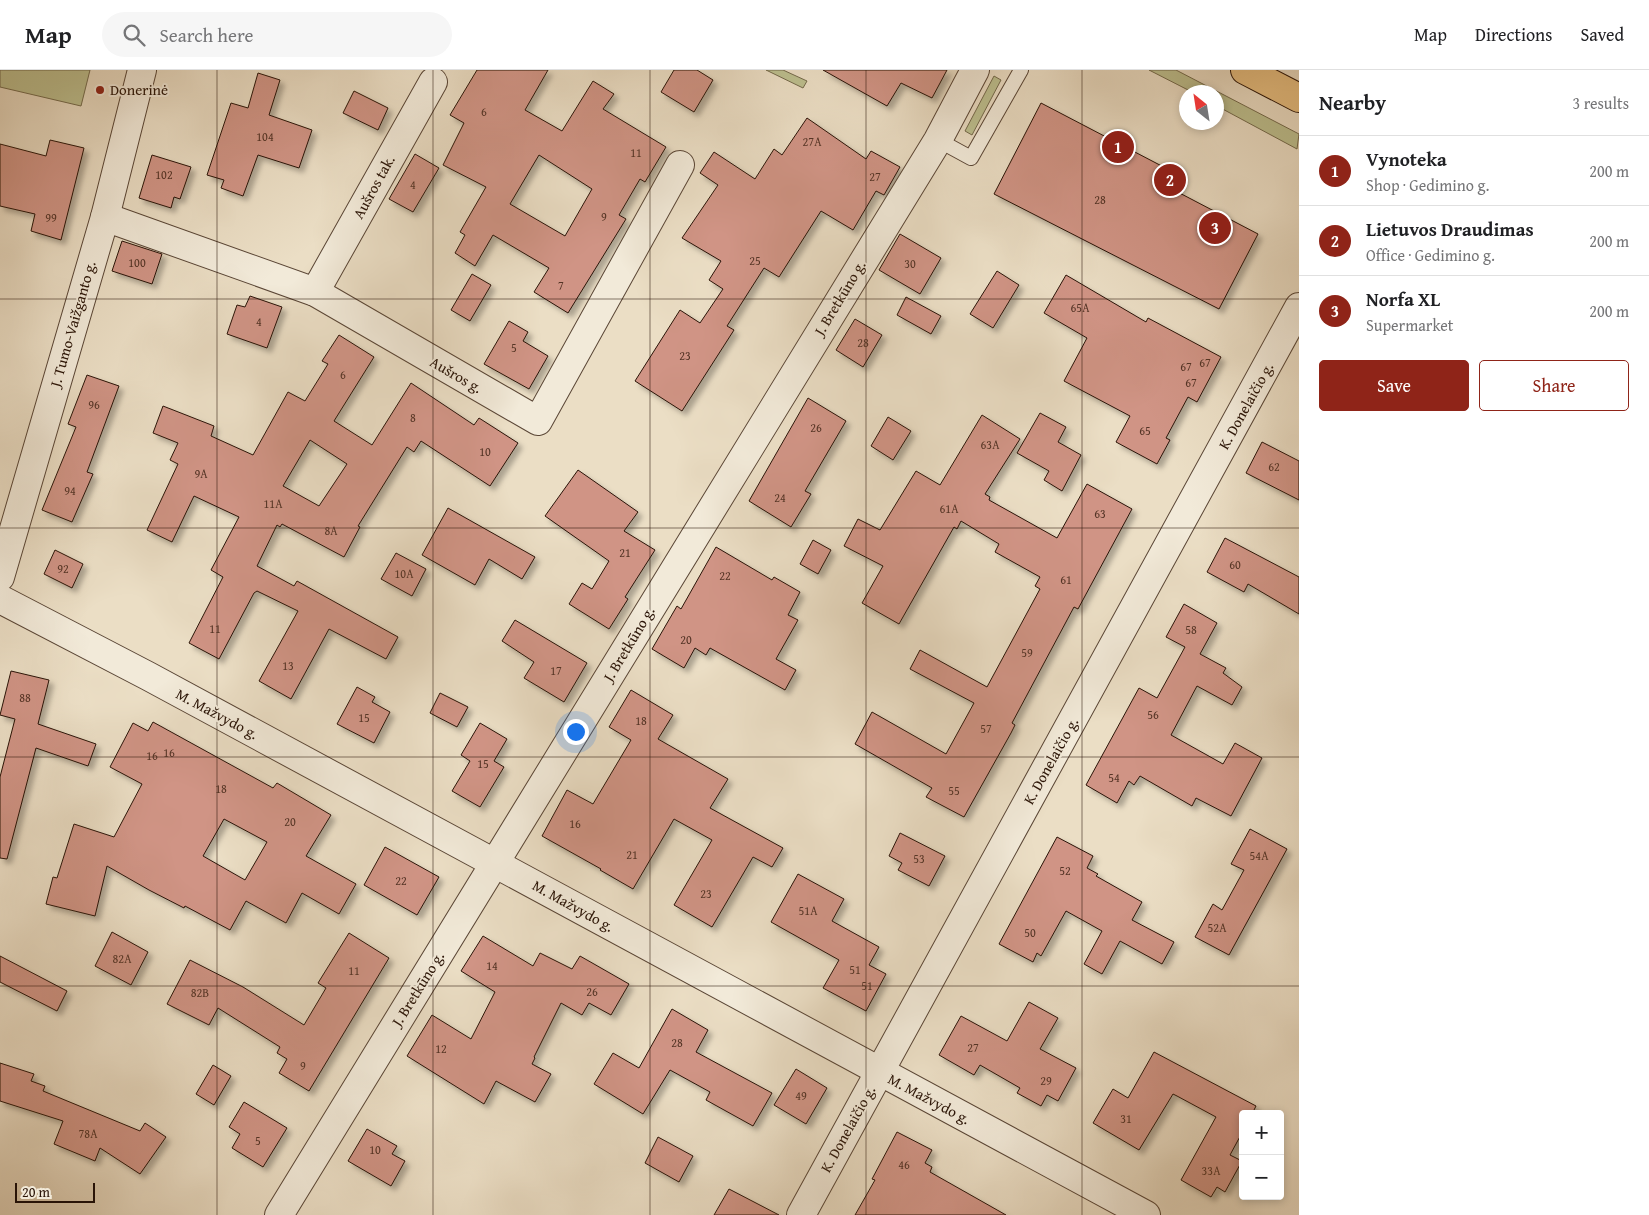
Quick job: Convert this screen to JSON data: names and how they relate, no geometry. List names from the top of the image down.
{
  "streets": {
    "street": [
      "Aušros tak.",
      "J. Bretkūno g.",
      "J. Tumo-Vaižganto g.",
      "Aušros g.",
      "K. Donelaičio g.",
      "M. Mažvydo g."
    ]
  },
  "crossings": [
    ["Aušros tak.", "Aušros g."],
    ["J. Bretkūno g.", "M. Mažvydo g."],
    ["J. Tumo-Vaižganto g.", "Aušros g."],
    ["K. Donelaičio g.", "M. Mažvydo g."]
  ],
  "places": ["Donerinė"],
  "house_numbers": [
    "6",
    "104",
    "27A",
    "11",
    "102",
    "27",
    "4",
    "28",
    "9",
    "99",
    "25",
    "100",
    "30",
    "7",
    "65A",
    "4",
    "28",
    "5",
    "23",
    "67",
    "67",
    "6",
    "67",
    "96",
    "8",
    "26",
    "65",
    "63A",
    "10",
    "62",
    "9A",
    "94",
    "24",
    "11A",
    "61A",
    "63",
    "8A",
    "21",
    "60",
    "92",
    "10A",
    "22",
    "61",
    "11",
    "58",
    "20",
    "59",
    "13",
    "17",
    "88",
    "56",
    "15",
    "18",
    "57",
    "16",
    "16",
    "15",
    "54",
    "18",
    "55",
    "20",
    "16",
    "21",
    "54A",
    "53",
    "52",
    "22",
    "23",
    "51A",
    "52A",
    "50",
    "82A",
    "14",
    "51",
    "11",
    "51",
    "26",
    "82B",
    "28",
    "27",
    "12",
    "9",
    "29",
    "49",
    "31",
    "78A",
    "5",
    "10",
    "46",
    "33A"
  ],
  "scale_bar": "20 m",
  "north": "top left",
  "page": {
    "header": "Map",
    "search": "Search here",
    "nav": ["Map", "Directions", "Saved"],
    "heading": ["Nearby", "3 results"],
    "pins": ["1", "2", "3"],
    "list": [
      {
        "mark": "1",
        "name": "Vynoteka",
        "note": "Shop · Gedimino g.",
        "value": "200 m"
      },
      {
        "mark": "2",
        "name": "Lietuvos Draudimas",
        "note": "Office · Gedimino g.",
        "value": "200 m"
      },
      {
        "mark": "3",
        "name": "Norfa XL",
        "note": "Supermarket",
        "value": "200 m"
      }
    ],
    "buttons": ["Save", "Share"],
    "map_buttons": ["+", "−"],
    "scale": "20 m"
  }
}
